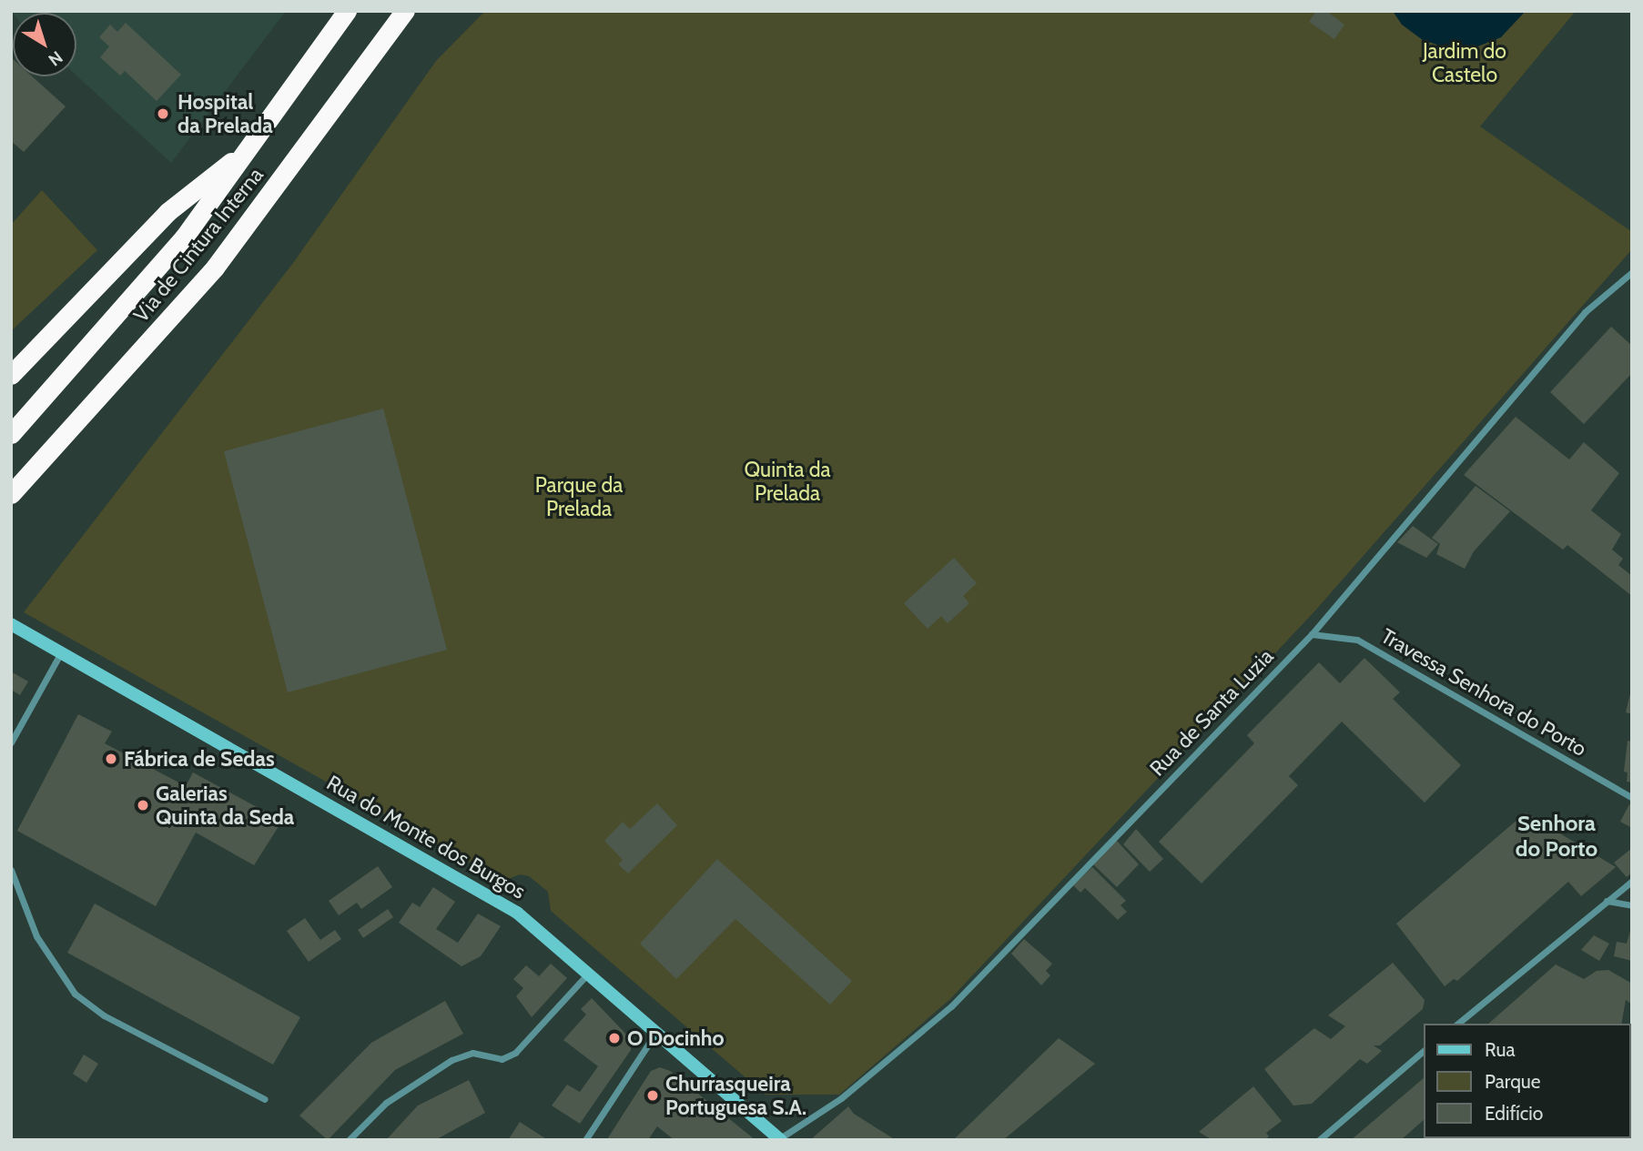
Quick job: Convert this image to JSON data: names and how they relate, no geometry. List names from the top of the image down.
{
  "streets": {
    "highway": ["Via de Cintura Interna"],
    "main road": ["Rua do Monte dos Burgos"],
    "street": ["Travessa Senhora do Porto", "Rua de Santa Luzia"]
  },
  "crossings": [
    ["Travessa Senhora do Porto", "Rua de Santa Luzia"],
    ["Rua de Santa Luzia", "Rua do Monte dos Burgos"]
  ],
  "districts": ["Senhora do Porto"],
  "parks": ["Jardim do Castelo", "Quinta da Prelada", "Parque da Prelada"],
  "places": [
    "Hospital da Prelada",
    "Fábrica de Sedas",
    "Galerias Quinta da Seda",
    "O Docinho",
    "Churrasqueira Portuguesa S.A."
  ],
  "legend": ["Rua", "Parque", "Edifício"],
  "north": "bottom right"
}
